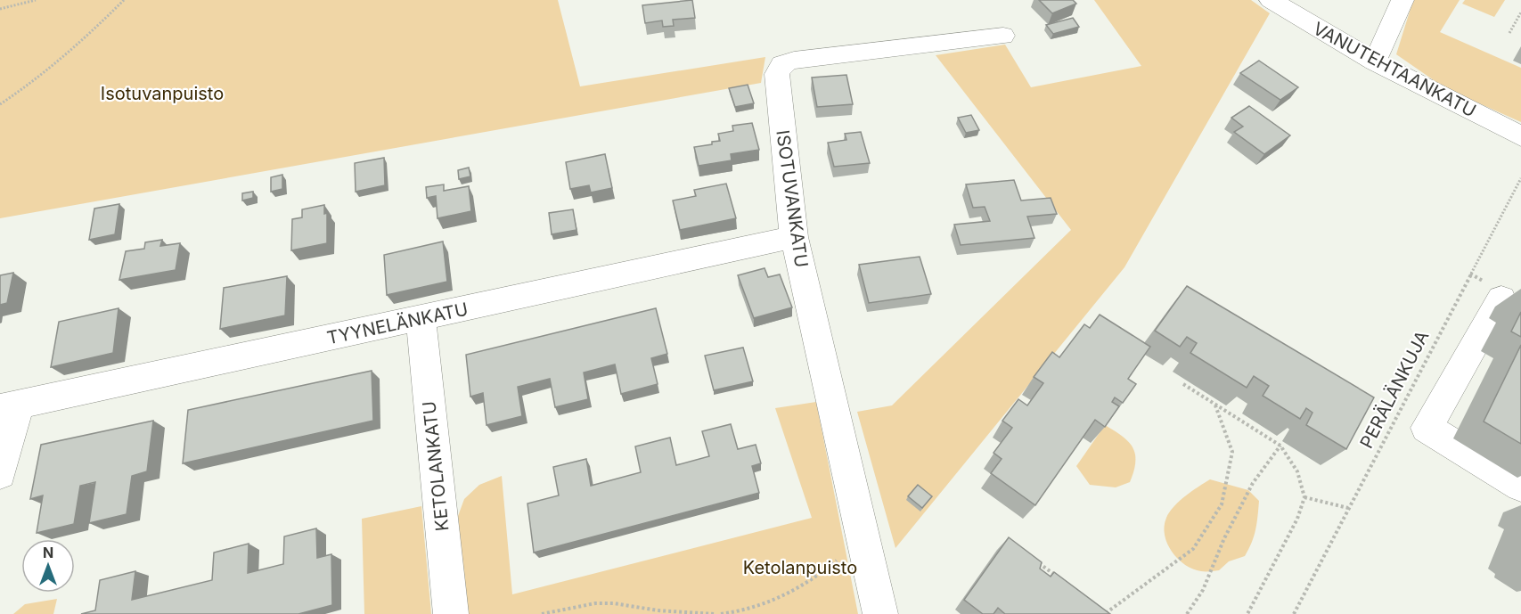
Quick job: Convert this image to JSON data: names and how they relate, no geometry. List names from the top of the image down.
{
  "streets": {
    "street": [
      "VANUTEHTAANKATU",
      "ISOTUVANKATU",
      "TYYNELÄNKATU",
      "KETOLANKATU"
    ],
    "path": ["PERÄLÄNKUJA"]
  },
  "crossings": [
    ["ISOTUVANKATU", "TYYNELÄNKATU"],
    ["TYYNELÄNKATU", "KETOLANKATU"]
  ],
  "parks": ["Isotuvanpuisto", "Ketolanpuisto"],
  "north": "top"
}
